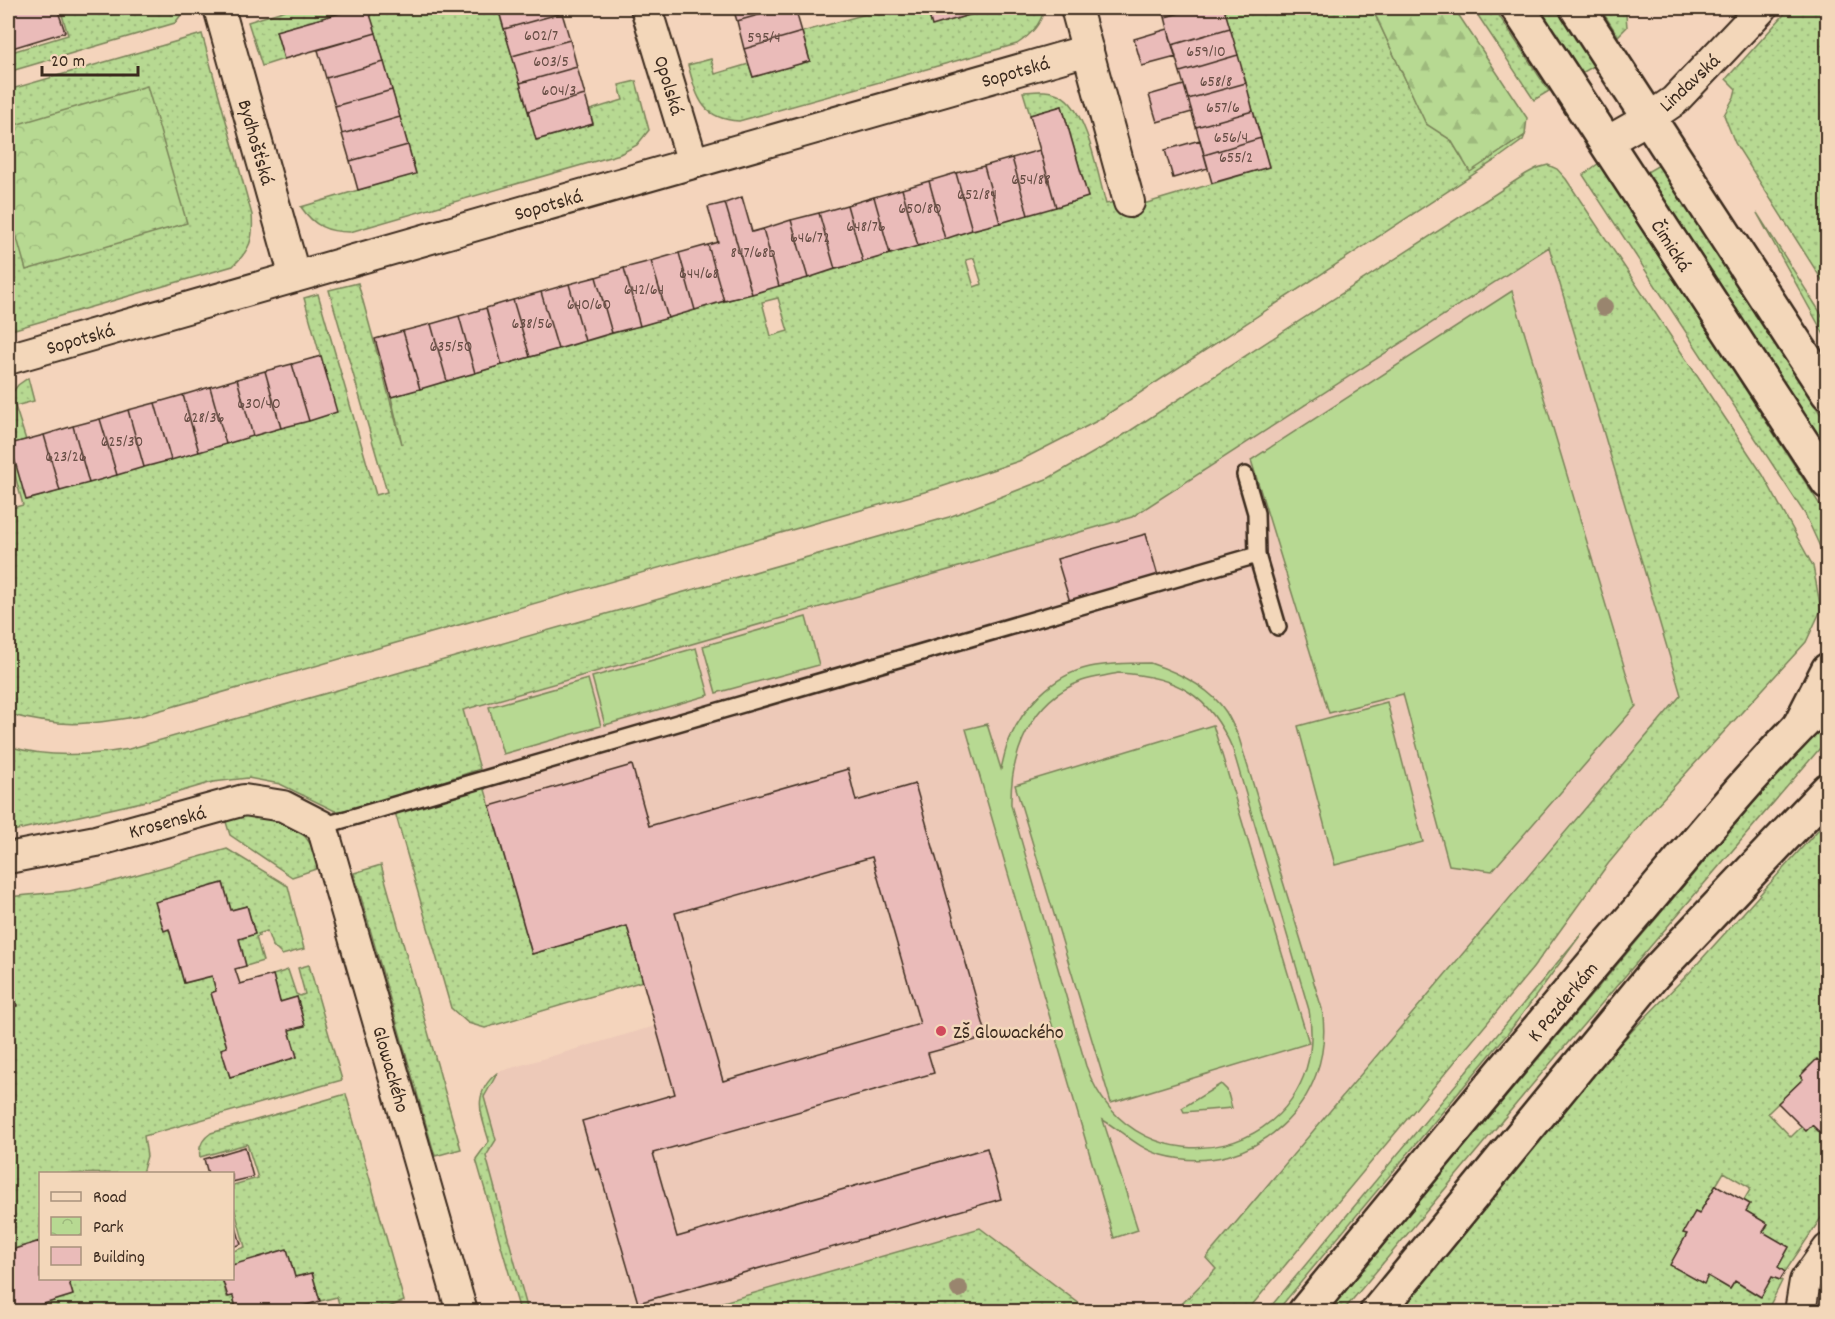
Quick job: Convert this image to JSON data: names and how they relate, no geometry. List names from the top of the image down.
{
  "streets": {
    "main road": ["Čimická", "K Pazderkám"],
    "street": [
      "Sopotská",
      "Lindavská",
      "Opolská",
      "Bydhošťská",
      "Krosenská",
      "Glowackého"
    ]
  },
  "crossings": [
    ["Sopotská", "Opolská"],
    ["Sopotská", "Bydhošťská"],
    ["Lindavská", "Čimická"],
    ["Krosenská", "Glowackého"]
  ],
  "places": ["ZŠ Glowackého"],
  "house_numbers": [
    "602/7",
    "595/4",
    "659/10",
    "603/5",
    "658/8",
    "604/3",
    "657/6",
    "656/4",
    "655/2",
    "654/88",
    "652/84",
    "650/80",
    "648/76",
    "646/72",
    "847/68b",
    "644/68",
    "642/64",
    "640/60",
    "638/56",
    "635/50",
    "630/40",
    "628/36",
    "625/30",
    "623/26"
  ],
  "legend": ["Road", "Park", "Building"],
  "scale_bar": "20 m"
}
